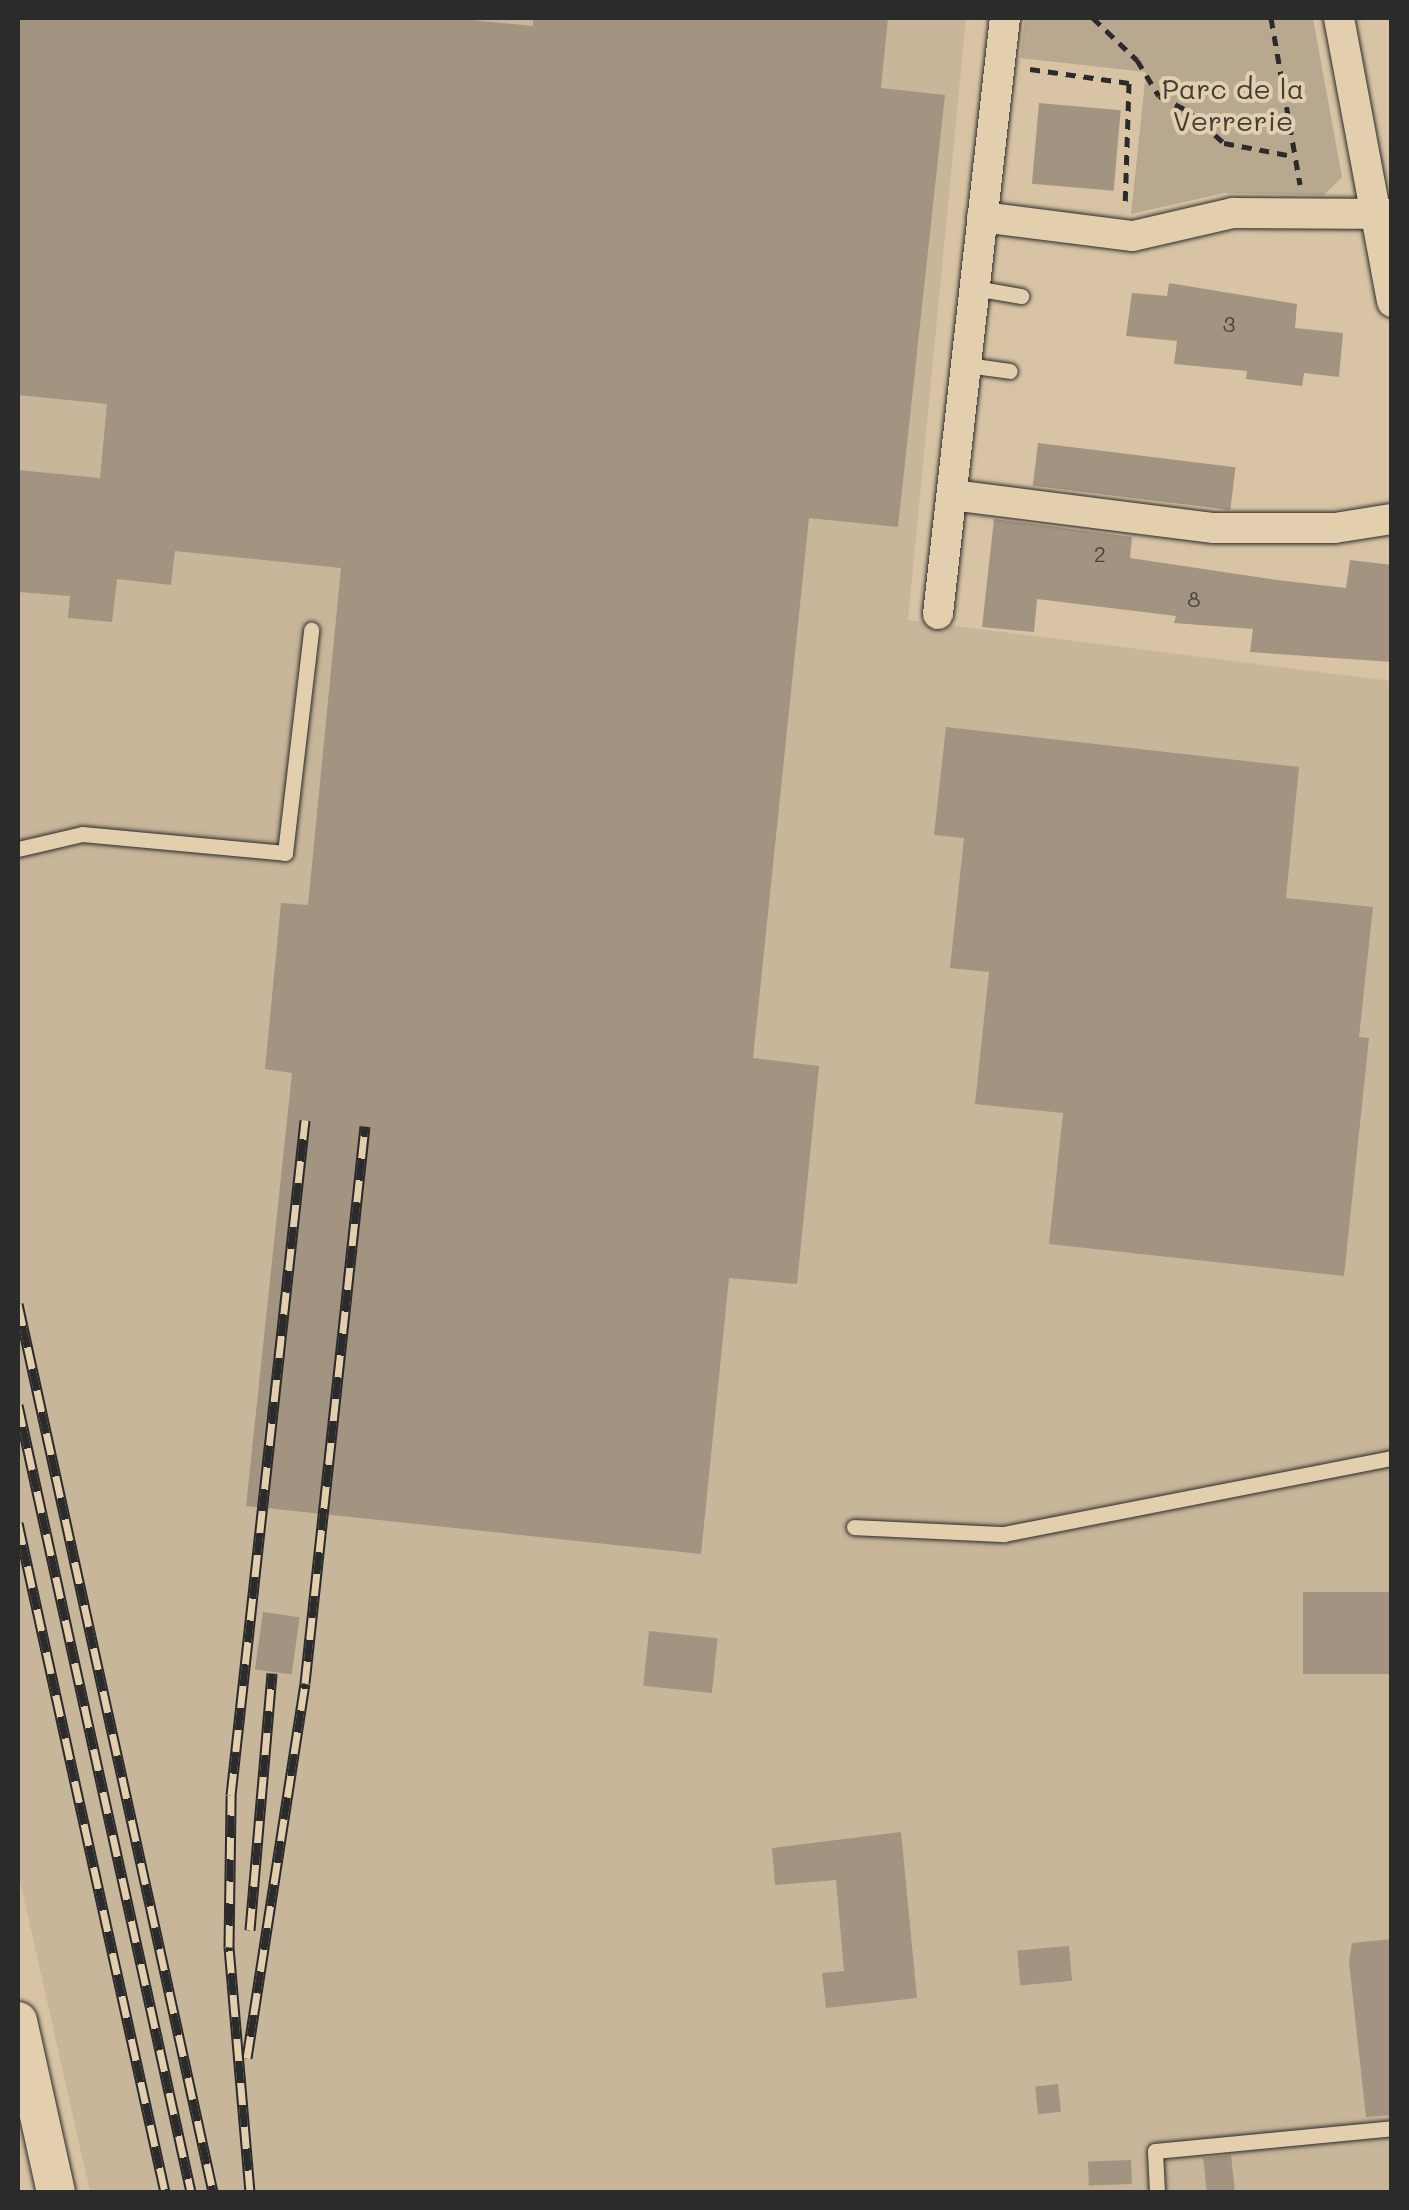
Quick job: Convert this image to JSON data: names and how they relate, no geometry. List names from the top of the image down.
{
  "parks": ["Parc de la Verrerie"],
  "house_numbers": ["3", "2", "8"]
}
